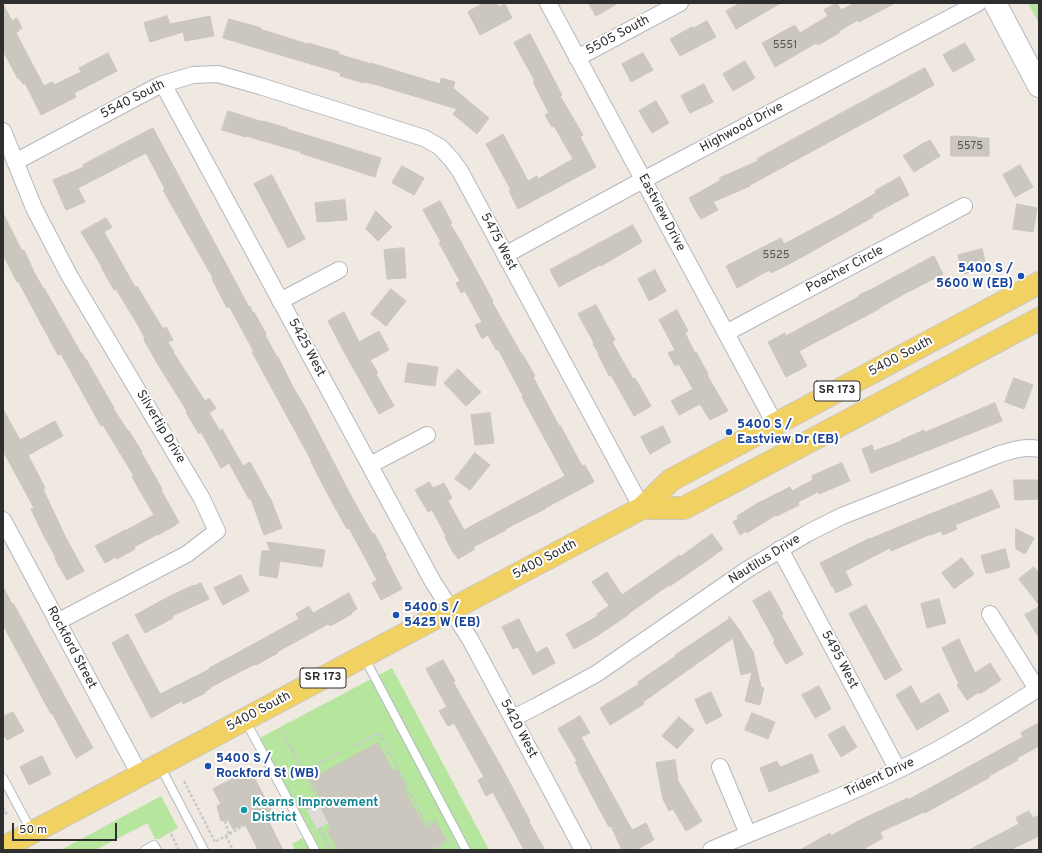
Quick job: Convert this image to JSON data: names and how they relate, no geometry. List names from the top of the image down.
{
  "streets": {
    "main road": ["5400 South", "SR 173"],
    "street": [
      "5505 South",
      "5540 South",
      "Highwood Drive",
      "Eastview Drive",
      "5475 West",
      "Poacher Circle",
      "5425 West",
      "Silvertip Drive",
      "Nautilus Drive",
      "Rockford Street",
      "5495 West",
      "5420 West",
      "Trident Drive"
    ]
  },
  "crossings": [
    ["5505 South", "Eastview Drive"],
    ["5540 South", "5475 West"],
    ["5540 South", "5425 West"],
    ["5540 South", "Silvertip Drive"],
    ["Highwood Drive", "Eastview Drive"],
    ["Highwood Drive", "5475 West"],
    ["Eastview Drive", "Poacher Circle"],
    ["Eastview Drive", "5400 South"],
    ["5475 West", "5400 South"],
    ["5425 West", "5400 South"],
    ["5425 West", "5420 West"],
    ["5400 South", "Rockford Street"],
    ["5400 South", "5420 West"],
    ["Silvertip Drive", "Rockford Street"],
    ["Nautilus Drive", "5495 West"],
    ["Nautilus Drive", "5420 West"],
    ["5495 West", "Trident Drive"]
  ],
  "places": [
    "5400 S / 5600 W (EB)",
    "5400 S / Eastview Dr (EB)",
    "5400 S / 5425 W (EB)",
    "5400 S / Rockford St (WB)",
    "Kearns Improvement District"
  ],
  "house_numbers": ["5551", "5575", "5525"],
  "scale_bar": "50 m"
}
